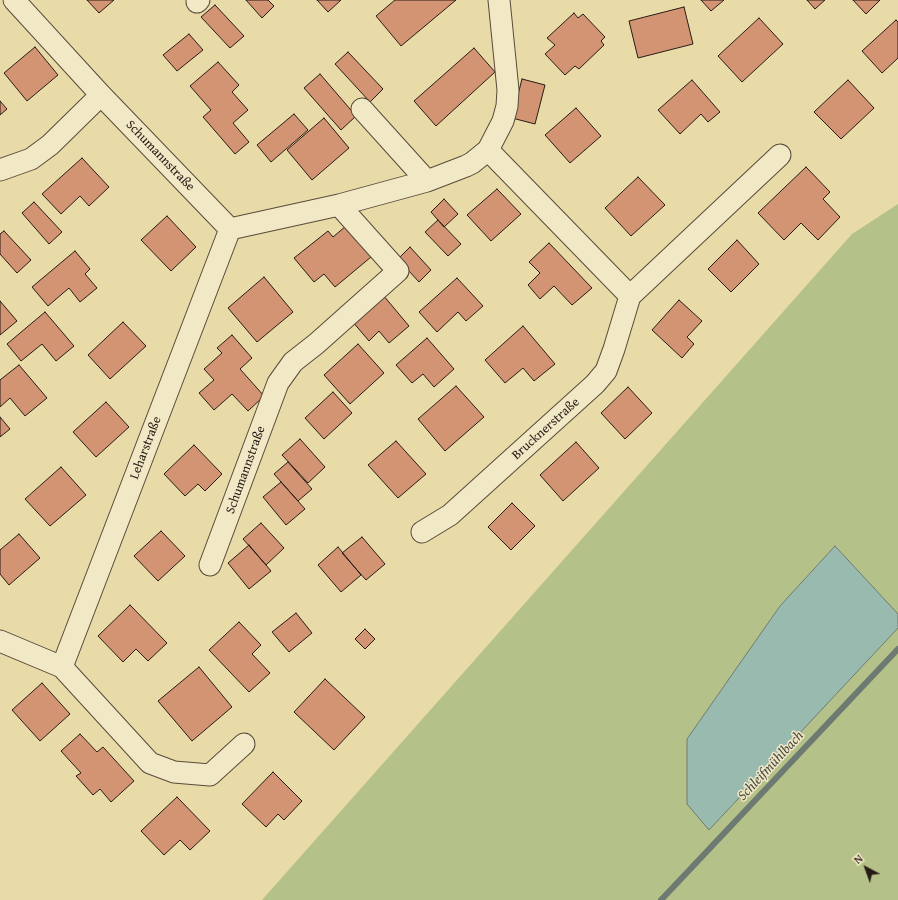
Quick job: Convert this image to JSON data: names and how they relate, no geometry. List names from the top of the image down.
{
  "streets": {
    "street": ["Schumannstraße", "Brucknerstraße", "Leharstraße"]
  },
  "crossings": [
    ["Schumannstraße", "Leharstraße"]
  ],
  "water": ["Schleifmühlbach"],
  "north": "top left"
}
